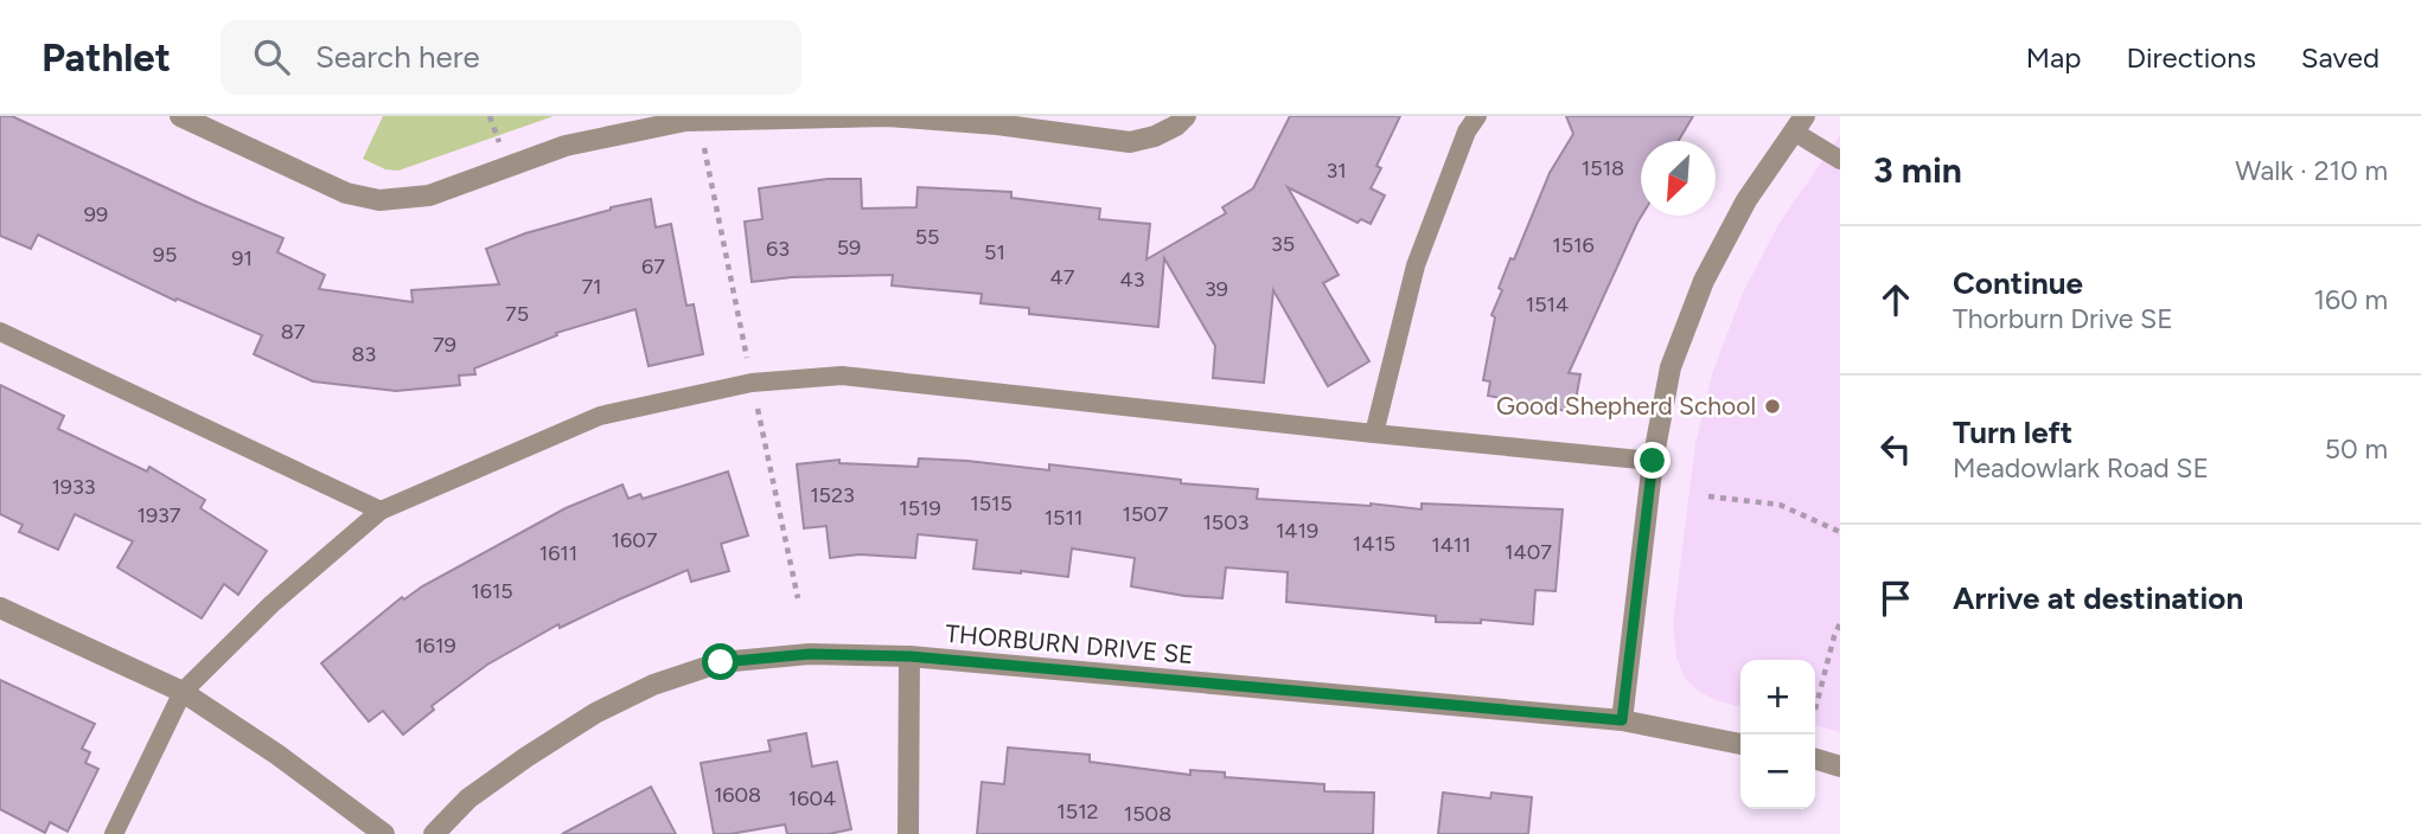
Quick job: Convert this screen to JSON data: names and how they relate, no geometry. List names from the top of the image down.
{
  "streets": {
    "street": ["THORBURN DRIVE SE"]
  },
  "places": ["Good Shepherd School"],
  "house_numbers": [
    "1518",
    "31",
    "99",
    "55",
    "35",
    "1516",
    "59",
    "63",
    "51",
    "95",
    "91",
    "67",
    "47",
    "43",
    "71",
    "39",
    "1514",
    "75",
    "87",
    "79",
    "83",
    "1933",
    "1523",
    "1515",
    "1519",
    "1507",
    "1937",
    "1511",
    "1503",
    "1419",
    "1607",
    "1415",
    "1411",
    "1407",
    "1611",
    "1615",
    "1619",
    "1608",
    "1604",
    "1512",
    "1508"
  ],
  "north": "bottom left",
  "page": {
    "header": "Pathlet",
    "search": "Search here",
    "nav": ["Map", "Directions", "Saved"],
    "heading": ["3 min", "Walk · 210 m"],
    "list": [
      ["Continue", "Thorburn Drive SE", "160 m"],
      ["Turn left", "Meadowlark Road SE", "50 m"],
      "Arrive at destination"
    ],
    "map_buttons": ["+", "−"]
  }
}
